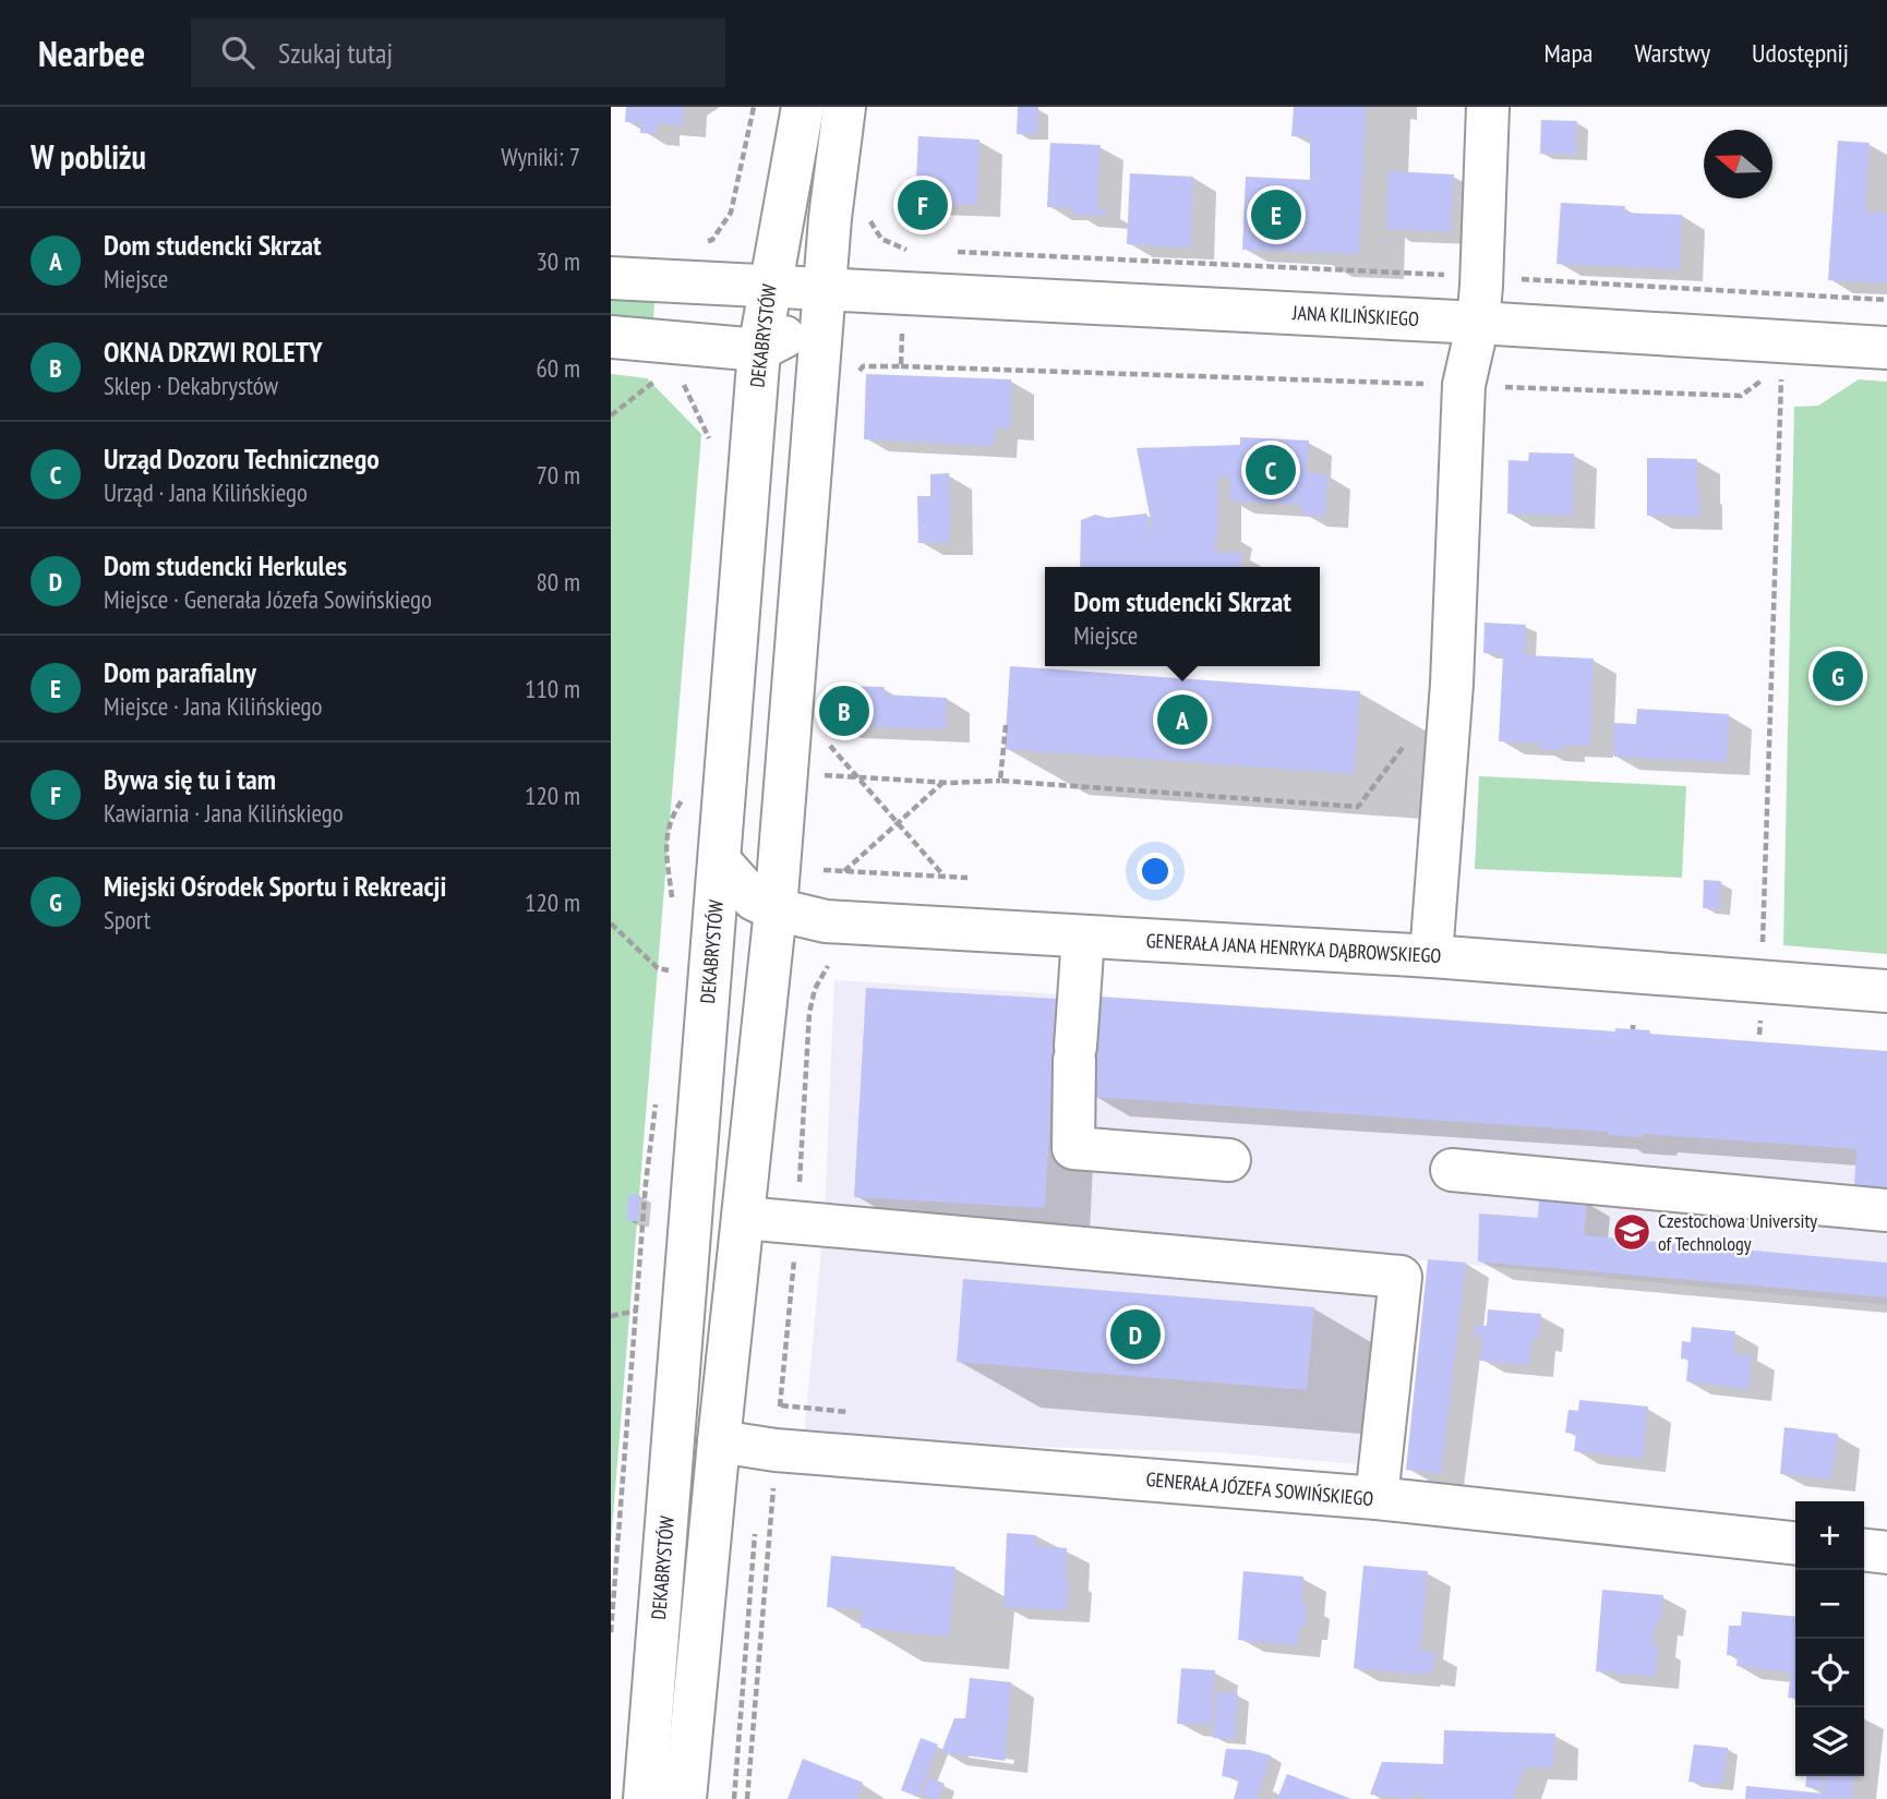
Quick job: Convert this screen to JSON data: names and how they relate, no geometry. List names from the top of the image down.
{
  "streets": {
    "street": [
      "JANA KILIŃSKIEGO",
      "DEKABRYSTÓW",
      "GENERAŁA JANA HENRYKA DĄBROWSKIEGO",
      "GENERAŁA JÓZEFA SOWIŃSKIEGO"
    ]
  },
  "crossings": [
    ["JANA KILIŃSKIEGO", "DEKABRYSTÓW"],
    ["DEKABRYSTÓW", "GENERAŁA JANA HENRYKA DĄBROWSKIEGO"]
  ],
  "places": {
    "school or university": ["Czestochowa University of Technology"]
  },
  "north": "left",
  "page": {
    "header": "Nearbee",
    "search": "Szukaj tutaj",
    "nav": ["Mapa", "Warstwy", "Udostępnij"],
    "heading": ["W pobliżu", "Wyniki: 7"],
    "pins": [
      "F",
      "E",
      "C",
      "G",
      "B",
      "A",
      "D"
    ],
    "list": [
      {
        "mark": "A",
        "name": "Dom studencki Skrzat",
        "note": "Miejsce",
        "value": "30 m"
      },
      {
        "mark": "B",
        "name": "OKNA DRZWI ROLETY",
        "note": "Sklep · Dekabrystów",
        "value": "60 m"
      },
      {
        "mark": "C",
        "name": "Urząd Dozoru Technicznego",
        "note": "Urząd · Jana Kilińskiego",
        "value": "70 m"
      },
      {
        "mark": "D",
        "name": "Dom studencki Herkules",
        "note": "Miejsce · Generała Józefa Sowińskiego",
        "value": "80 m"
      },
      {
        "mark": "E",
        "name": "Dom parafialny",
        "note": "Miejsce · Jana Kilińskiego",
        "value": "110 m"
      },
      {
        "mark": "F",
        "name": "Bywa się tu i tam",
        "note": "Kawiarnia · Jana Kilińskiego",
        "value": "120 m"
      },
      {
        "mark": "G",
        "name": "Miejski Ośrodek Sportu i Rekreacji",
        "note": "Sport",
        "value": "120 m"
      }
    ],
    "popup": ["Dom studencki Skrzat", "Miejsce"],
    "map_buttons": ["+", "−"]
  }
}
